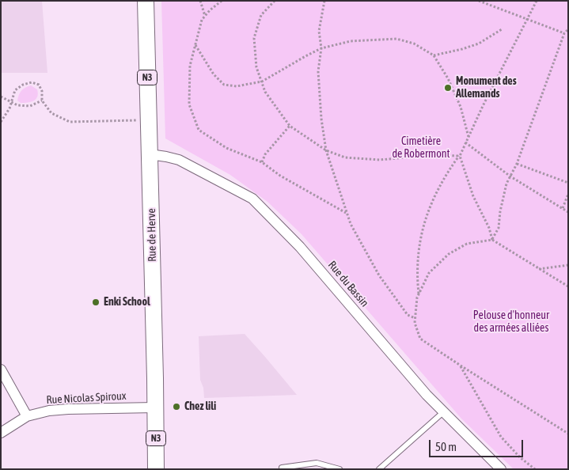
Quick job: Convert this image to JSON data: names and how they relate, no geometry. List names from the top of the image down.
{
  "streets": {
    "main road": ["N3", "Rue de Herve"],
    "street": ["Rue du Bassin", "Rue Nicolas Spiroux"]
  },
  "crossings": [
    ["Rue de Herve", "Rue du Bassin"],
    ["Rue de Herve", "Rue Nicolas Spiroux"]
  ],
  "parks": ["Cimetière de Robermont", "Pelouse d'honneur des armées alliées"],
  "places": ["Monument des Allemands", "Enki School", "Chez lili"],
  "scale_bar": "50 m"
}
